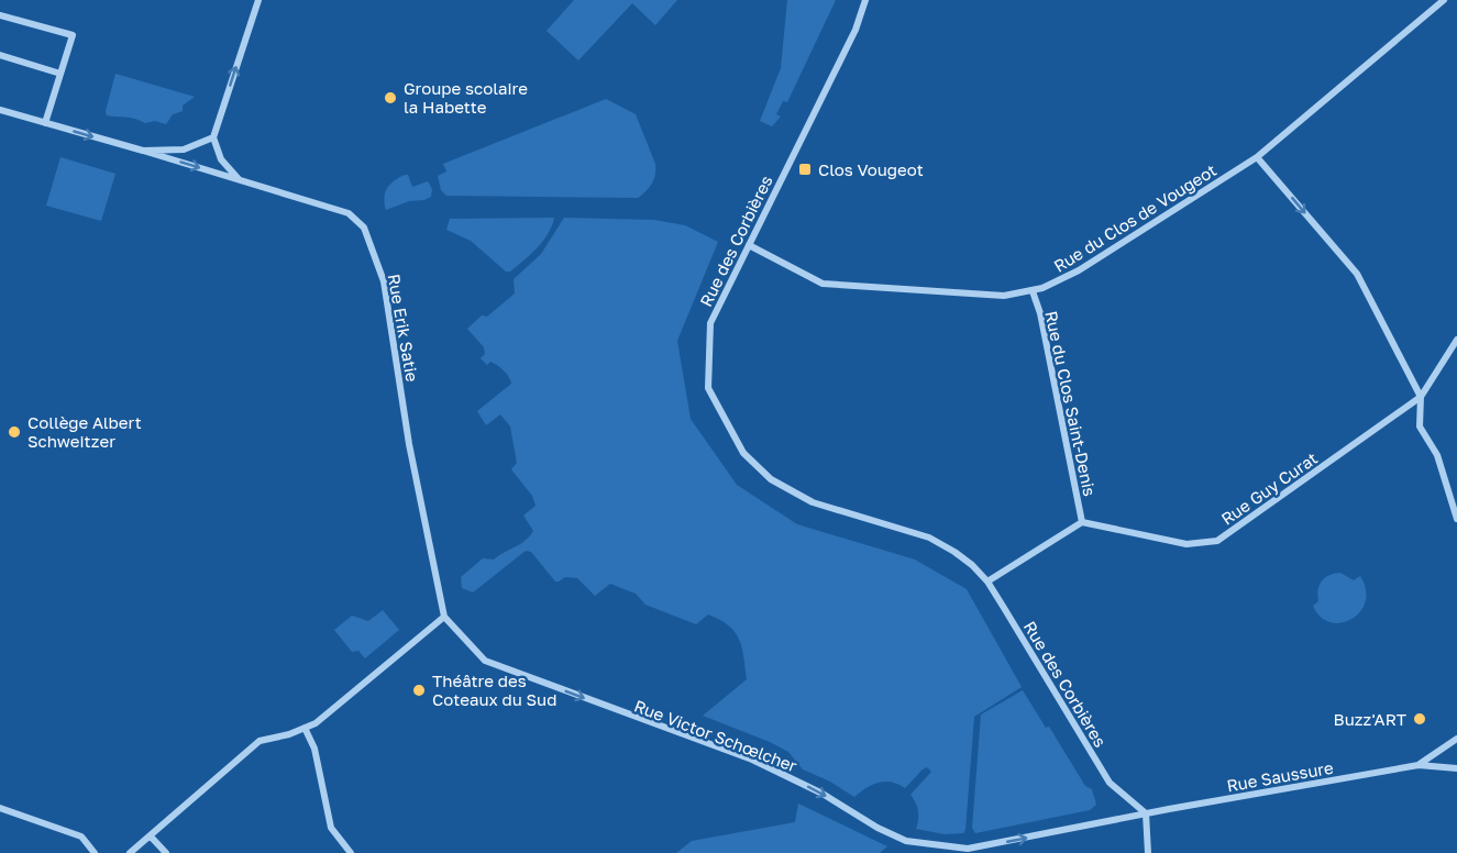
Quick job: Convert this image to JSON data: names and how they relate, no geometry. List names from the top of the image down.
{
  "streets": {
    "street": [
      "Rue du Clos de Vougeot",
      "Rue des Corbières",
      "Rue Erik Satie",
      "Rue du Clos Saint-Denis",
      "Rue Guy Curat",
      "Rue Victor Schœlcher",
      "Rue Saussure"
    ]
  },
  "crossings": [
    ["Rue du Clos de Vougeot", "Rue des Corbières"],
    ["Rue du Clos de Vougeot", "Rue du Clos Saint-Denis"],
    ["Rue des Corbières", "Rue Victor Schœlcher"],
    ["Rue des Corbières", "Rue Saussure"],
    ["Rue Erik Satie", "Rue Victor Schœlcher"],
    ["Rue du Clos Saint-Denis", "Rue Guy Curat"],
    ["Rue Victor Schœlcher", "Rue Saussure"]
  ],
  "one_way": ["Rue Victor Schœlcher"],
  "places": {
    "other": [
      "Groupe scolaire la Habette",
      "Collège Albert Schweitzer",
      "Théâtre des Coteaux du Sud",
      "Buzz'ART"
    ],
    "transit": ["Clos Vougeot"]
  }
}
